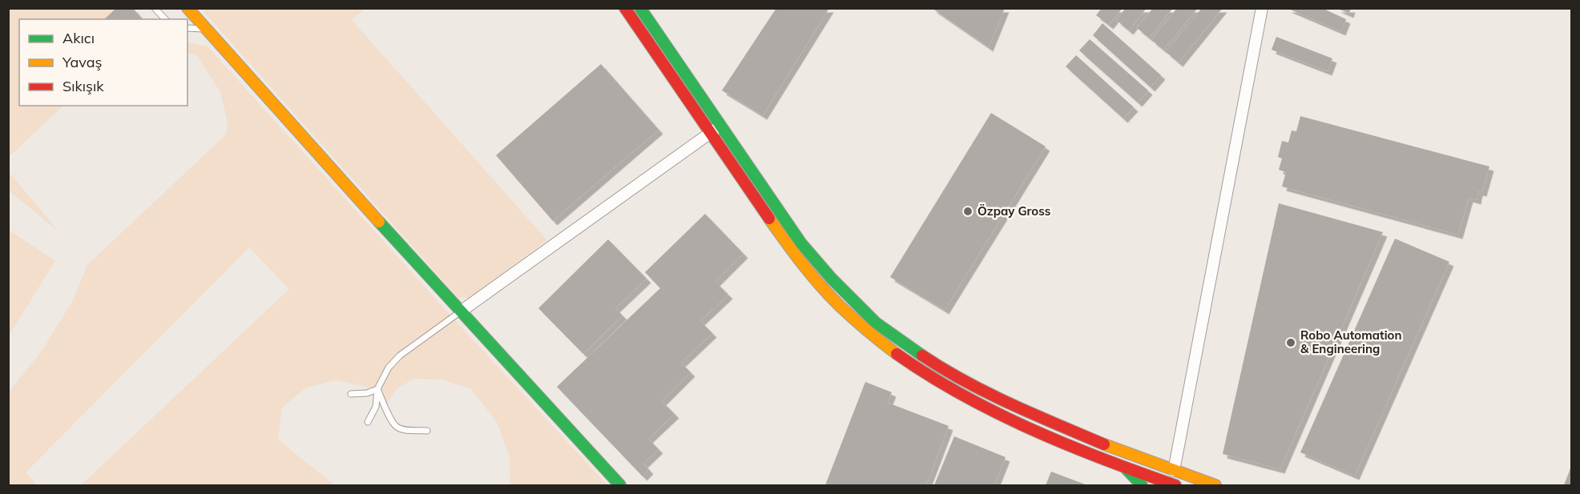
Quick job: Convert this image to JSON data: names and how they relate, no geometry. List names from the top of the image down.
{
  "places": ["Özpay Gross", "Robo Automation & Engineering"],
  "legend": ["Akıcı", "Yavaş", "Sıkışık"]
}
